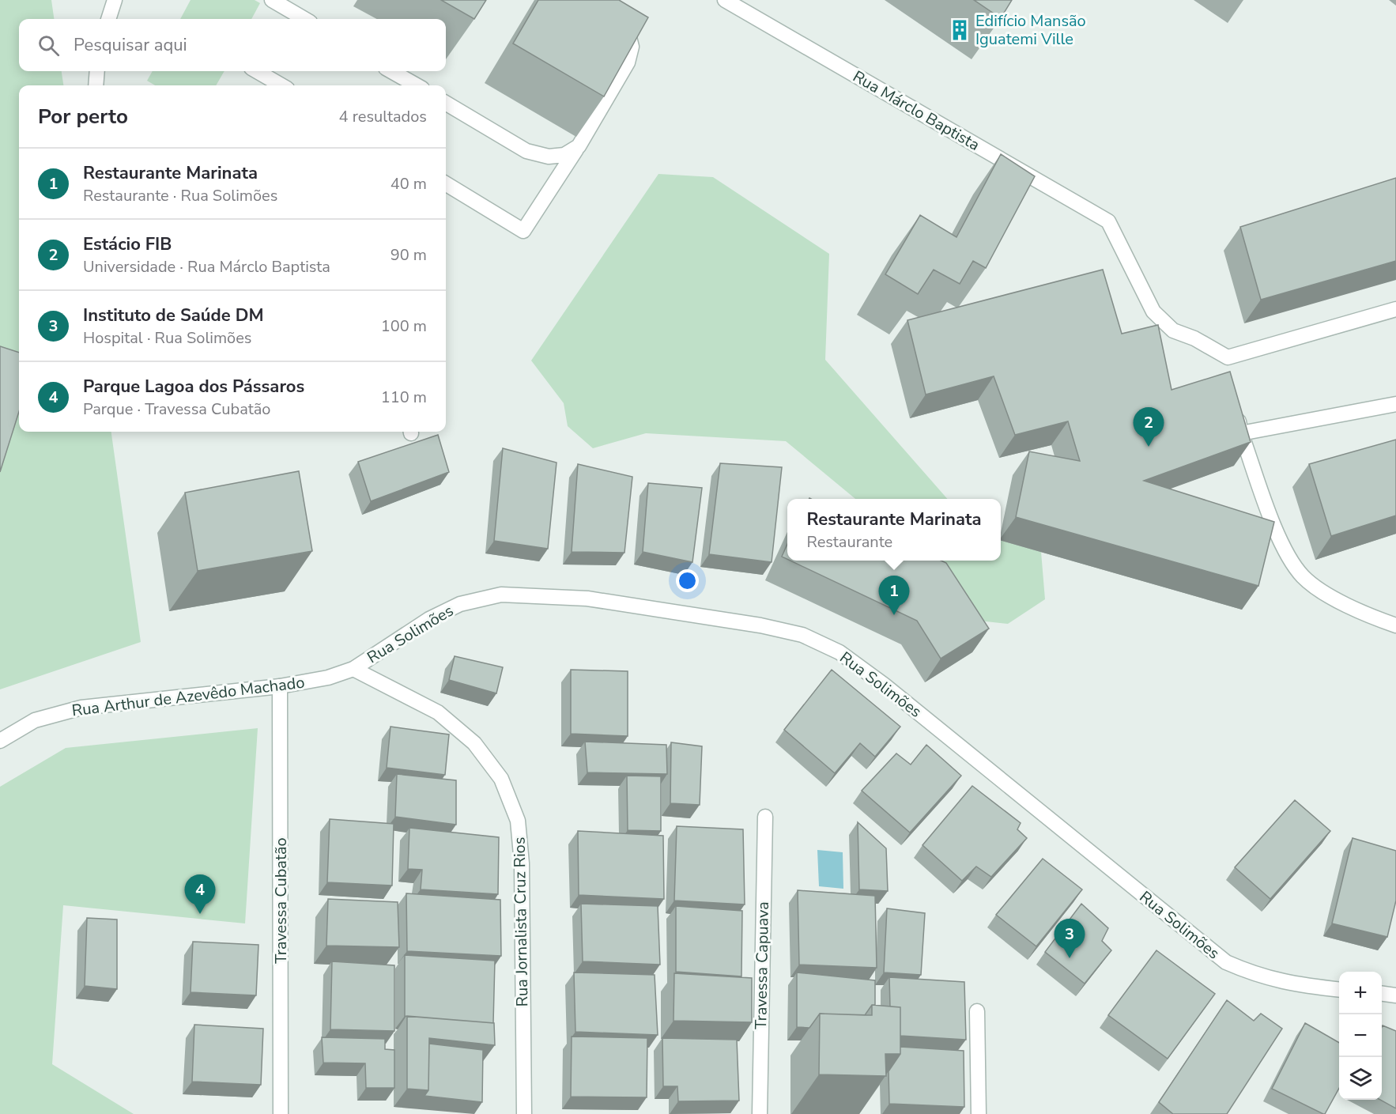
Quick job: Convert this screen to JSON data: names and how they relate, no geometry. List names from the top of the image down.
{
  "streets": {
    "street": [
      "Rua Márclo Baptista",
      "Rua Solimões",
      "Rua Arthur de Azevêdo Machado",
      "Travessa Cubatão",
      "Rua Jornalista Cruz Rios",
      "Travessa Capuava"
    ]
  },
  "crossings": [
    ["Rua Solimões", "Rua Arthur de Azevêdo Machado"],
    ["Rua Solimões", "Rua Jornalista Cruz Rios"],
    ["Rua Arthur de Azevêdo Machado", "Travessa Cubatão"],
    ["Rua Arthur de Azevêdo Machado", "Rua Jornalista Cruz Rios"]
  ],
  "places": {
    "building": ["Edifício Mansão Iguatemi Ville"]
  },
  "page": {
    "search": "Pesquisar aqui",
    "heading": ["Por perto", "4 resultados"],
    "list": [
      {
        "mark": "1",
        "name": "Restaurante Marinata",
        "note": "Restaurante · Rua Solimões",
        "value": "40 m"
      },
      {
        "mark": "2",
        "name": "Estácio FIB",
        "note": "Universidade · Rua Márclo Baptista",
        "value": "90 m"
      },
      {
        "mark": "3",
        "name": "Instituto de Saúde DM",
        "note": "Hospital · Rua Solimões",
        "value": "100 m"
      },
      {
        "mark": "4",
        "name": "Parque Lagoa dos Pássaros",
        "note": "Parque · Travessa Cubatão",
        "value": "110 m"
      }
    ],
    "pins": [
      "2",
      "1",
      "4",
      "3"
    ],
    "popup": ["Restaurante Marinata", "Restaurante"],
    "map_buttons": ["+", "−"]
  }
}
